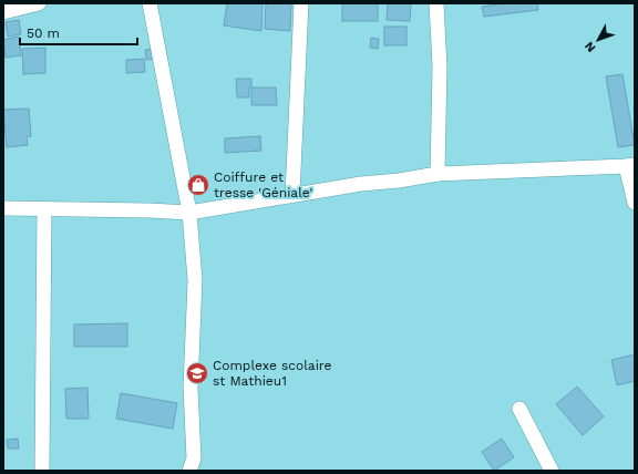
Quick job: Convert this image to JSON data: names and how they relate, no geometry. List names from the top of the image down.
{
  "places": {
    "shop": ["Coiffure et tresse 'Géniale'"],
    "school or university": ["Complexe scolaire st Mathieu1"]
  },
  "scale_bar": "50 m",
  "north": "bottom left"
}
